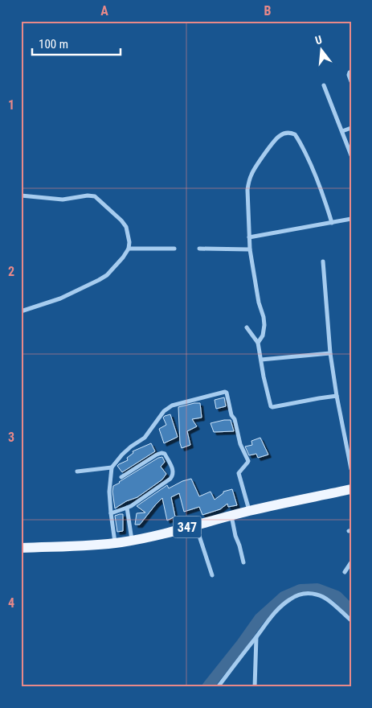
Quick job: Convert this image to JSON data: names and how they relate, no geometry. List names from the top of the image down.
{
  "streets": {
    "main road": ["347"]
  },
  "scale_bar": "100 m",
  "north": "top",
  "grid": {
    "columns": ["A", "B"],
    "rows": [
      "1",
      "2",
      "3",
      "4"
    ]
  }
}
